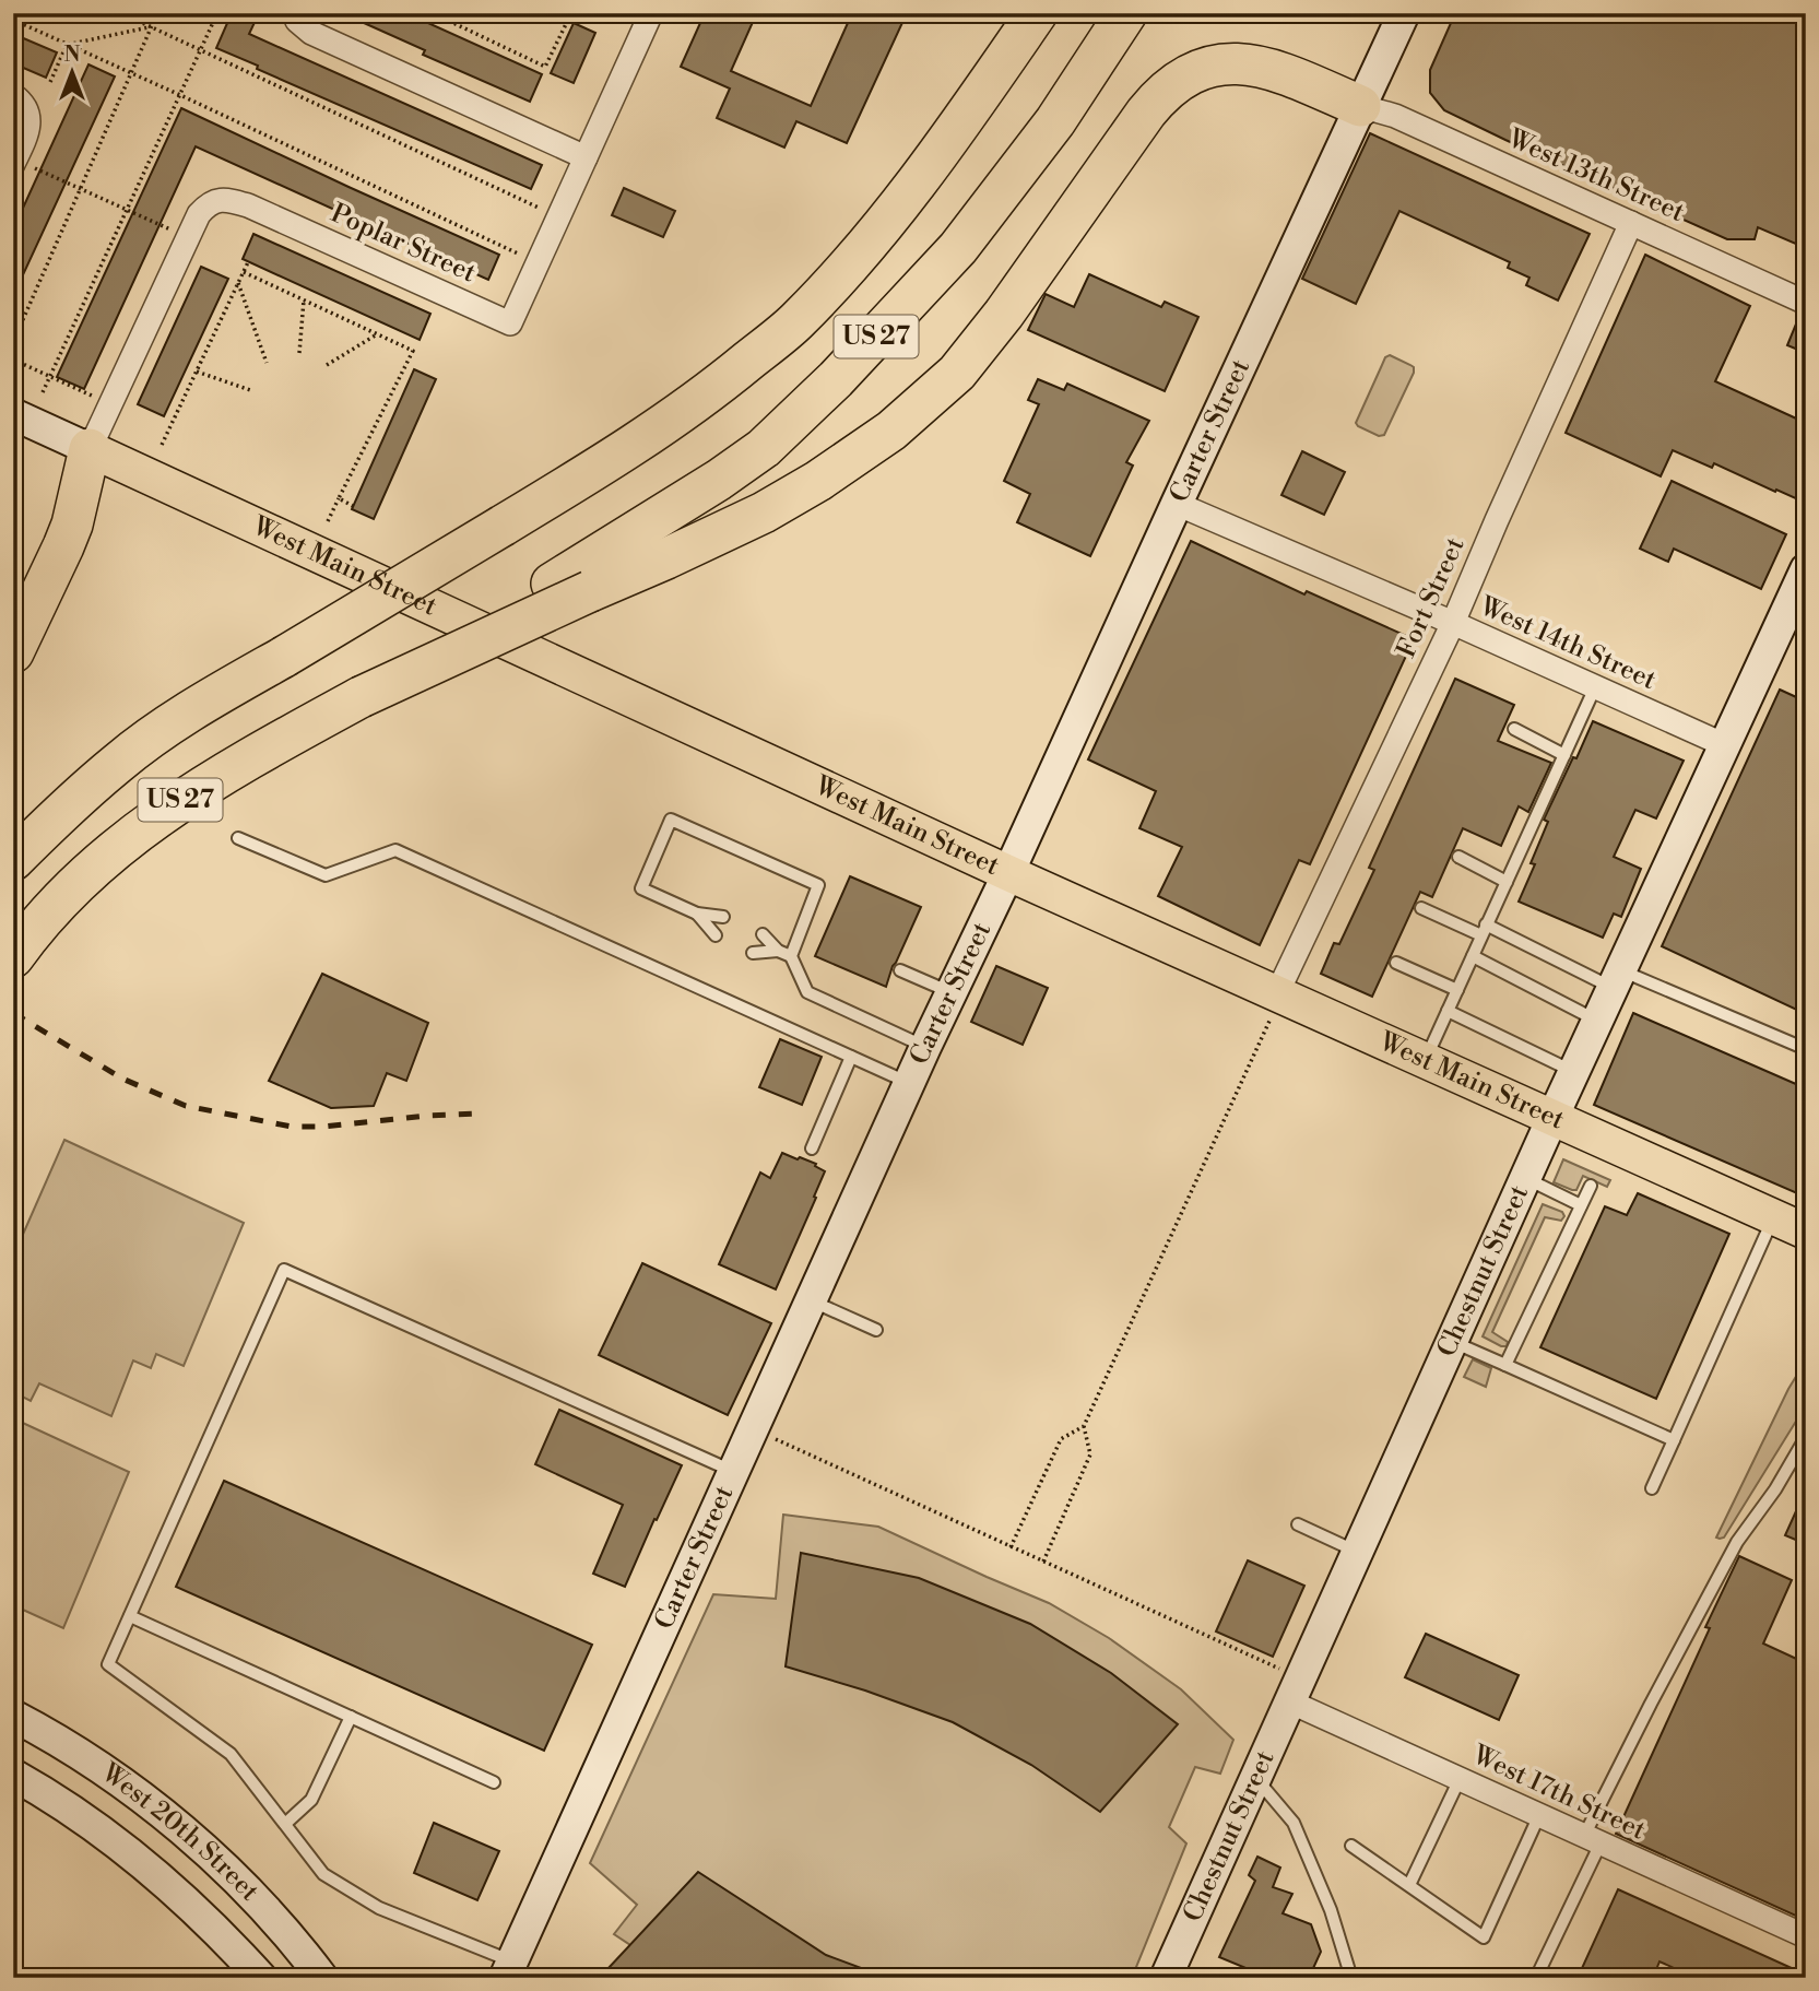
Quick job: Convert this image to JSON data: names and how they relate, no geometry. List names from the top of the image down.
{
  "streets": {
    "highway": ["US 27"],
    "main road": ["West Main Street"],
    "street": [
      "West 13th Street",
      "Poplar Street",
      "Carter Street",
      "Fort Street",
      "West 14th Street",
      "Chestnut Street",
      "West 17th Street",
      "West 20th Street"
    ]
  },
  "crossings": [
    ["West 13th Street", "Carter Street"],
    ["West 13th Street", "Fort Street"],
    ["Poplar Street", "West Main Street"],
    ["Carter Street", "West Main Street"],
    ["Carter Street", "West 14th Street"],
    ["West Main Street", "Fort Street"],
    ["West Main Street", "Chestnut Street"],
    ["Fort Street", "West 14th Street"],
    ["West 14th Street", "Chestnut Street"],
    ["Chestnut Street", "West 17th Street"]
  ],
  "north": "top"
}
